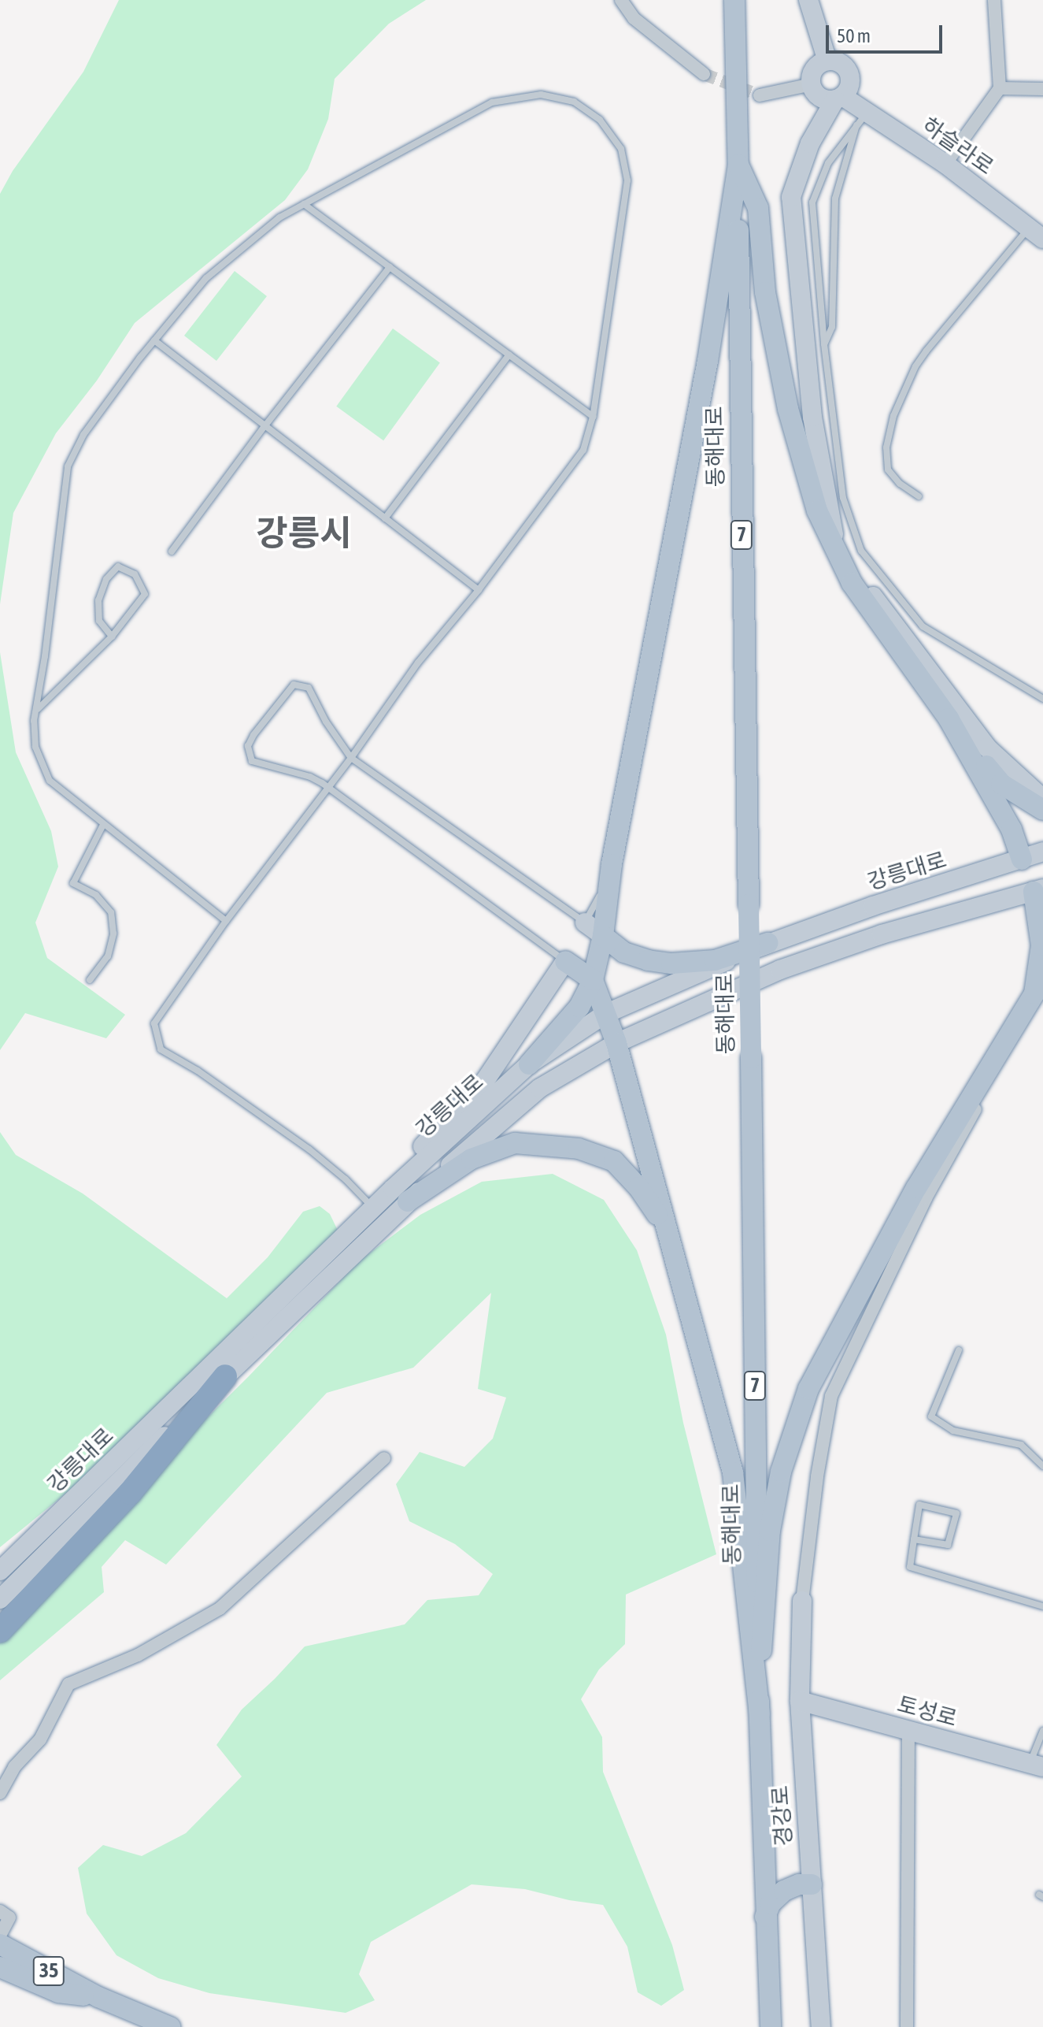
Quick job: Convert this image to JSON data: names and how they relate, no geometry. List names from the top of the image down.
{
  "streets": {
    "main road": ["동해대로", "7", "35"],
    "street": [
      "하슬라로",
      "강릉대로",
      "토성로",
      "경강로"
    ]
  },
  "crossings": [
    ["토성로", "경강로"]
  ],
  "districts": ["강릉시"],
  "scale_bar": "50 m"
}
